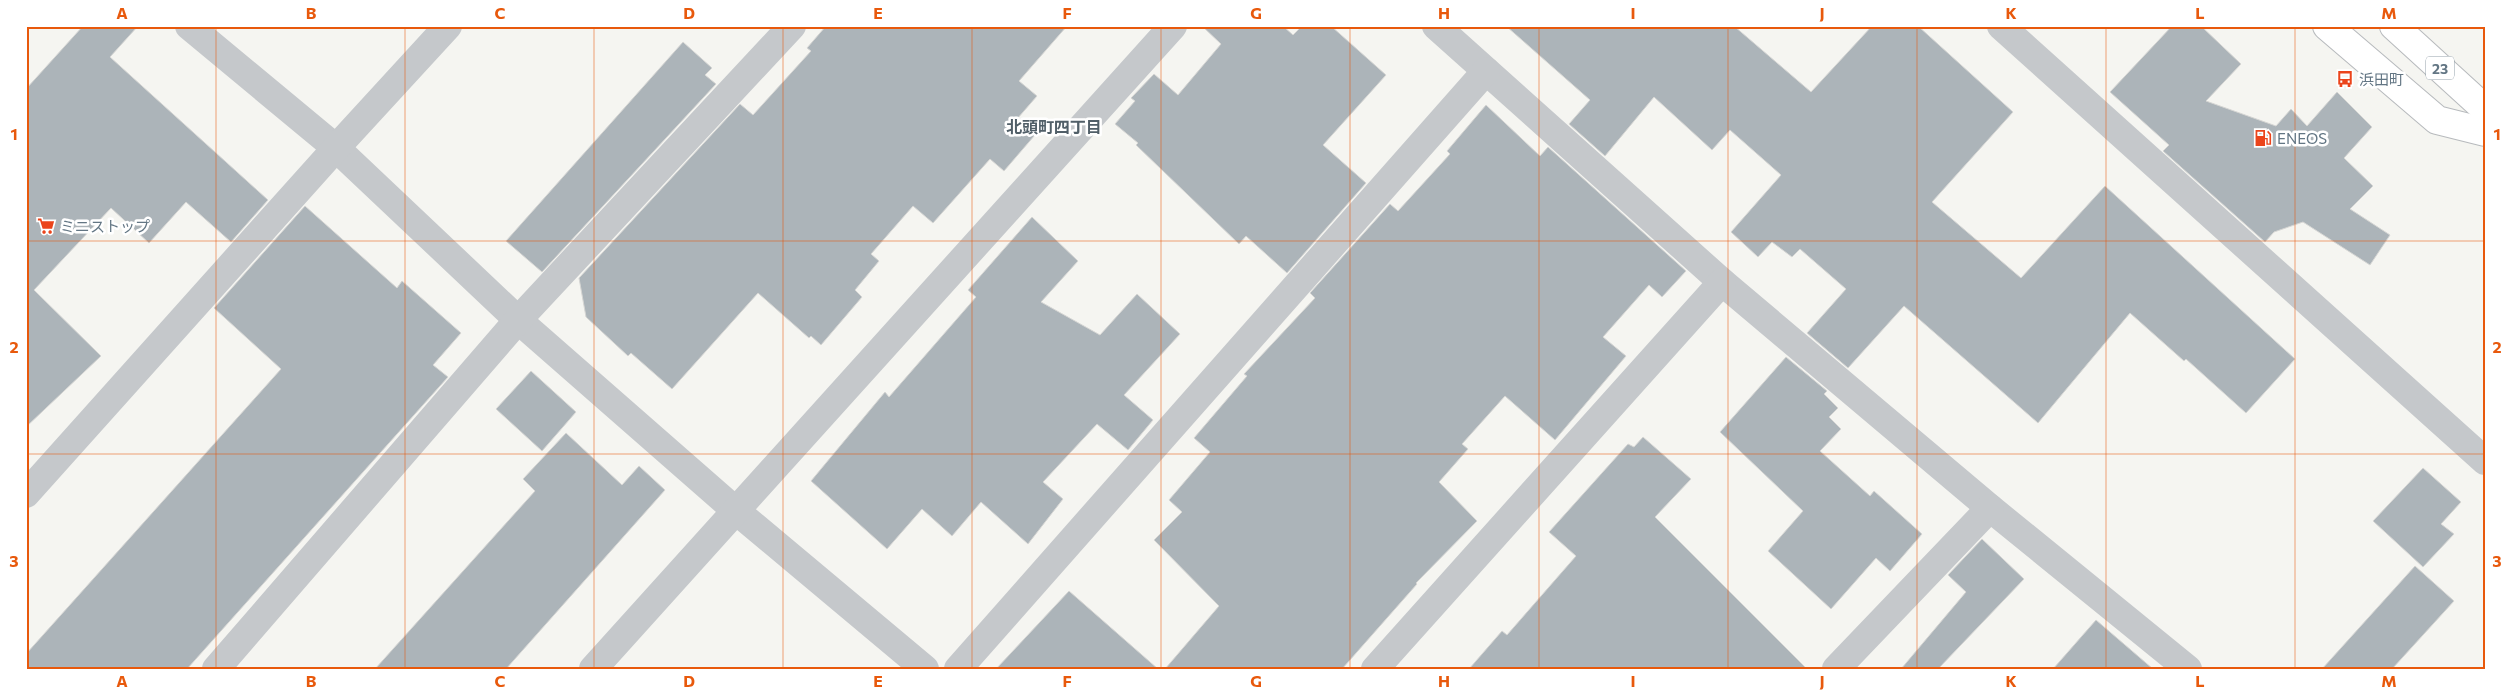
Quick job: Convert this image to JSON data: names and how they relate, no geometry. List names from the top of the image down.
{
  "streets": {
    "highway": ["23"]
  },
  "districts": ["北頭町四丁目"],
  "places": {
    "bus stop": ["浜田町"],
    "fuel station": ["ENEOS"],
    "supermarket": ["ミニストップ"]
  },
  "grid": {
    "columns": [
      "A",
      "B",
      "C",
      "D",
      "E",
      "F",
      "G",
      "H",
      "I",
      "J",
      "K",
      "L",
      "M"
    ],
    "rows": ["1", "2", "3"]
  }
}
